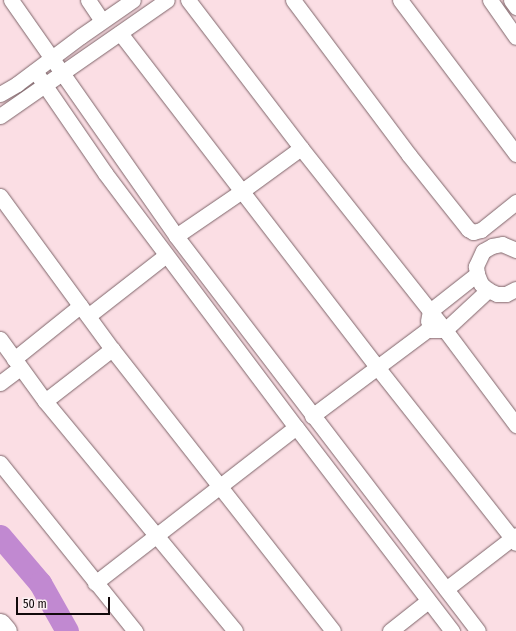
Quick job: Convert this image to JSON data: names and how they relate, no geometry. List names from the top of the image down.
{
  "scale_bar": "50 m"
}
